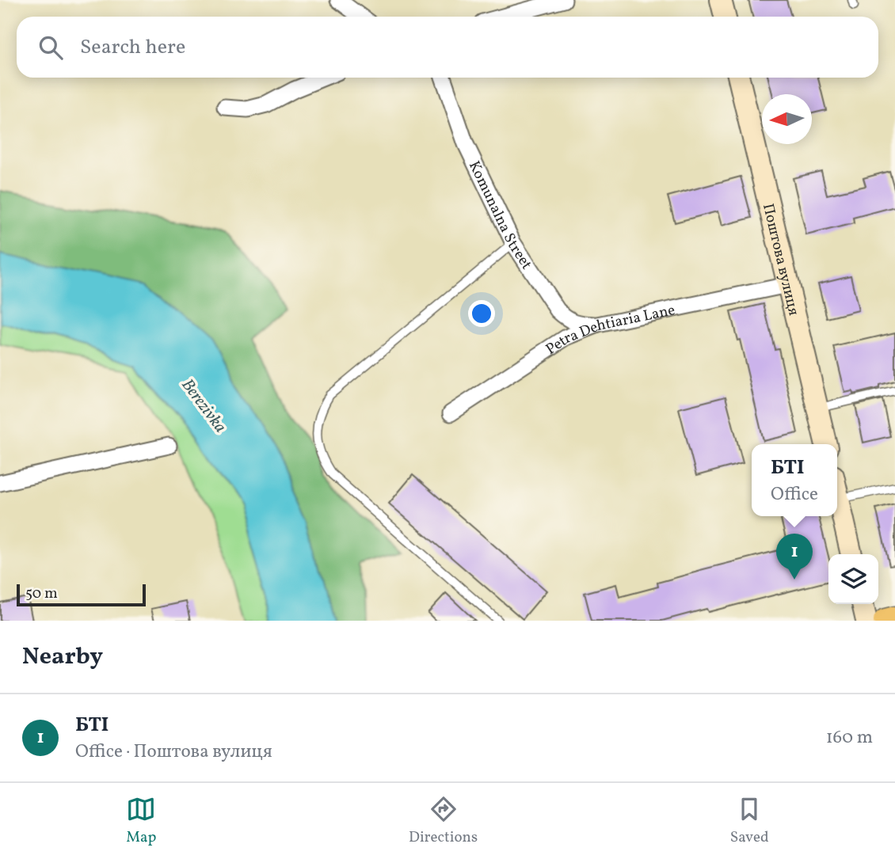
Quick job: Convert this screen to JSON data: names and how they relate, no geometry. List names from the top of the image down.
{
  "streets": {
    "street": ["Komunalna Street", "Поштова вулиця", "Petra Dehtiaria Lane"]
  },
  "crossings": [
    ["Komunalna Street", "Petra Dehtiaria Lane"],
    ["Поштова вулиця", "Petra Dehtiaria Lane"]
  ],
  "water": ["Berezivka"],
  "scale_bar": "50 m",
  "north": "left",
  "page": {
    "search": "Search here",
    "popup": ["БТІ", "Office"],
    "pins": "1",
    "scale": "50 m",
    "heading": "Nearby",
    "list": [
      {
        "mark": "1",
        "name": "БТІ",
        "note": "Office · Поштова вулиця",
        "value": "160 m"
      }
    ],
    "nav": ["Map", "Directions", "Saved"]
  }
}
